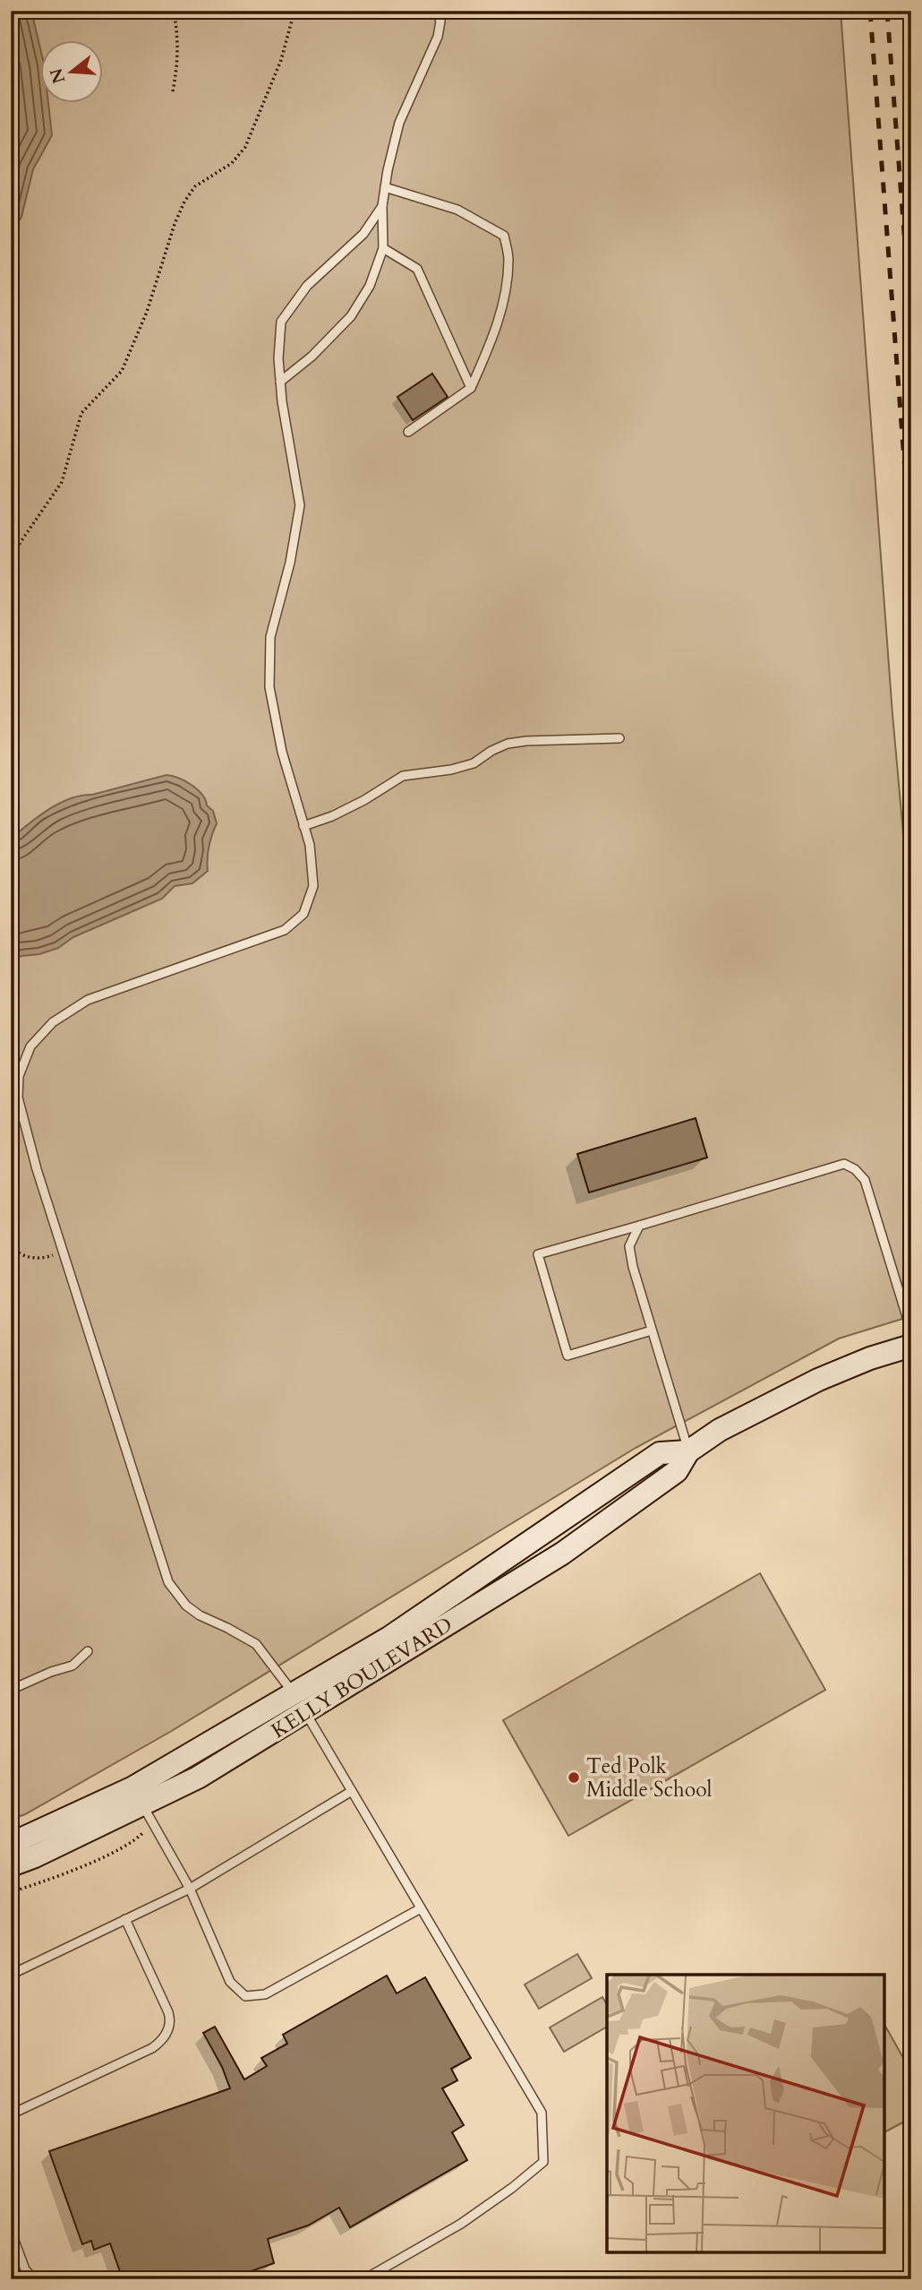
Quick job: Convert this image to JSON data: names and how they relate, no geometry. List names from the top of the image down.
{
  "streets": {
    "street": ["KELLY BOULEVARD"]
  },
  "places": ["Ted Polk Middle School"],
  "north": "left"
}
